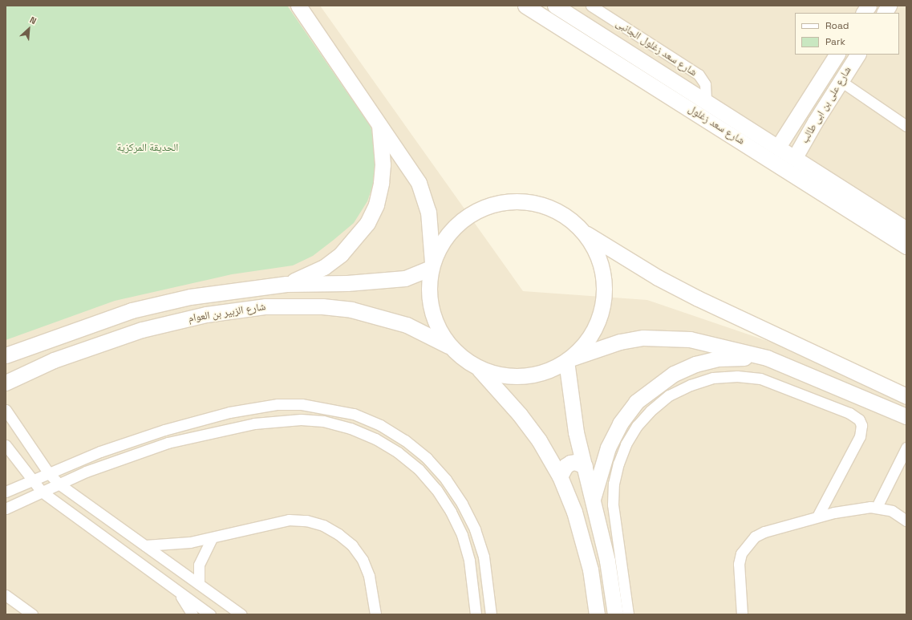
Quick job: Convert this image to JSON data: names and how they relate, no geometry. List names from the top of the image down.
{
  "streets": {
    "street": [
      "شارع سعد زغلول الجانبى",
      "شارع على بن ابى طالب",
      "شارع سعد زغلول",
      "شارع الزبير بن العوام"
    ]
  },
  "crossings": [
    ["شارع سعد زغلول الجانبى", "شارع سعد زغلول"],
    ["شارع على بن ابى طالب", "شارع سعد زغلول"]
  ],
  "parks": ["الحديقة المركزية"],
  "legend": ["Road", "Park"],
  "north": "top right"
}
